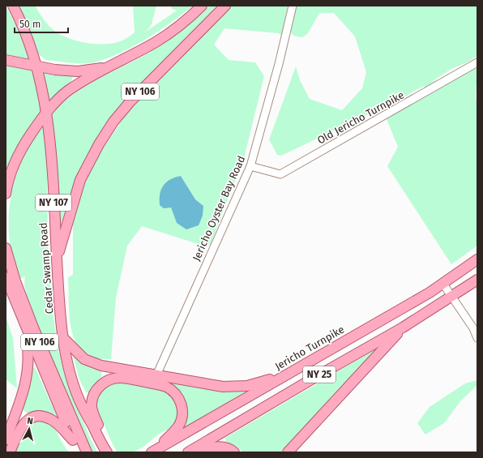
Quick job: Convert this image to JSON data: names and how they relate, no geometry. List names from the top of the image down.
{
  "streets": {
    "main road": [
      "NY 106",
      "NY 107",
      "Cedar Swamp Road",
      "Jericho Turnpike",
      "NY 25"
    ],
    "street": ["Old Jericho Turnpike", "Jericho Oyster Bay Road"]
  },
  "crossings": [
    ["NY 106", "Cedar Swamp Road"],
    ["Old Jericho Turnpike", "Jericho Oyster Bay Road"]
  ],
  "scale_bar": "50 m",
  "north": "top"
}
